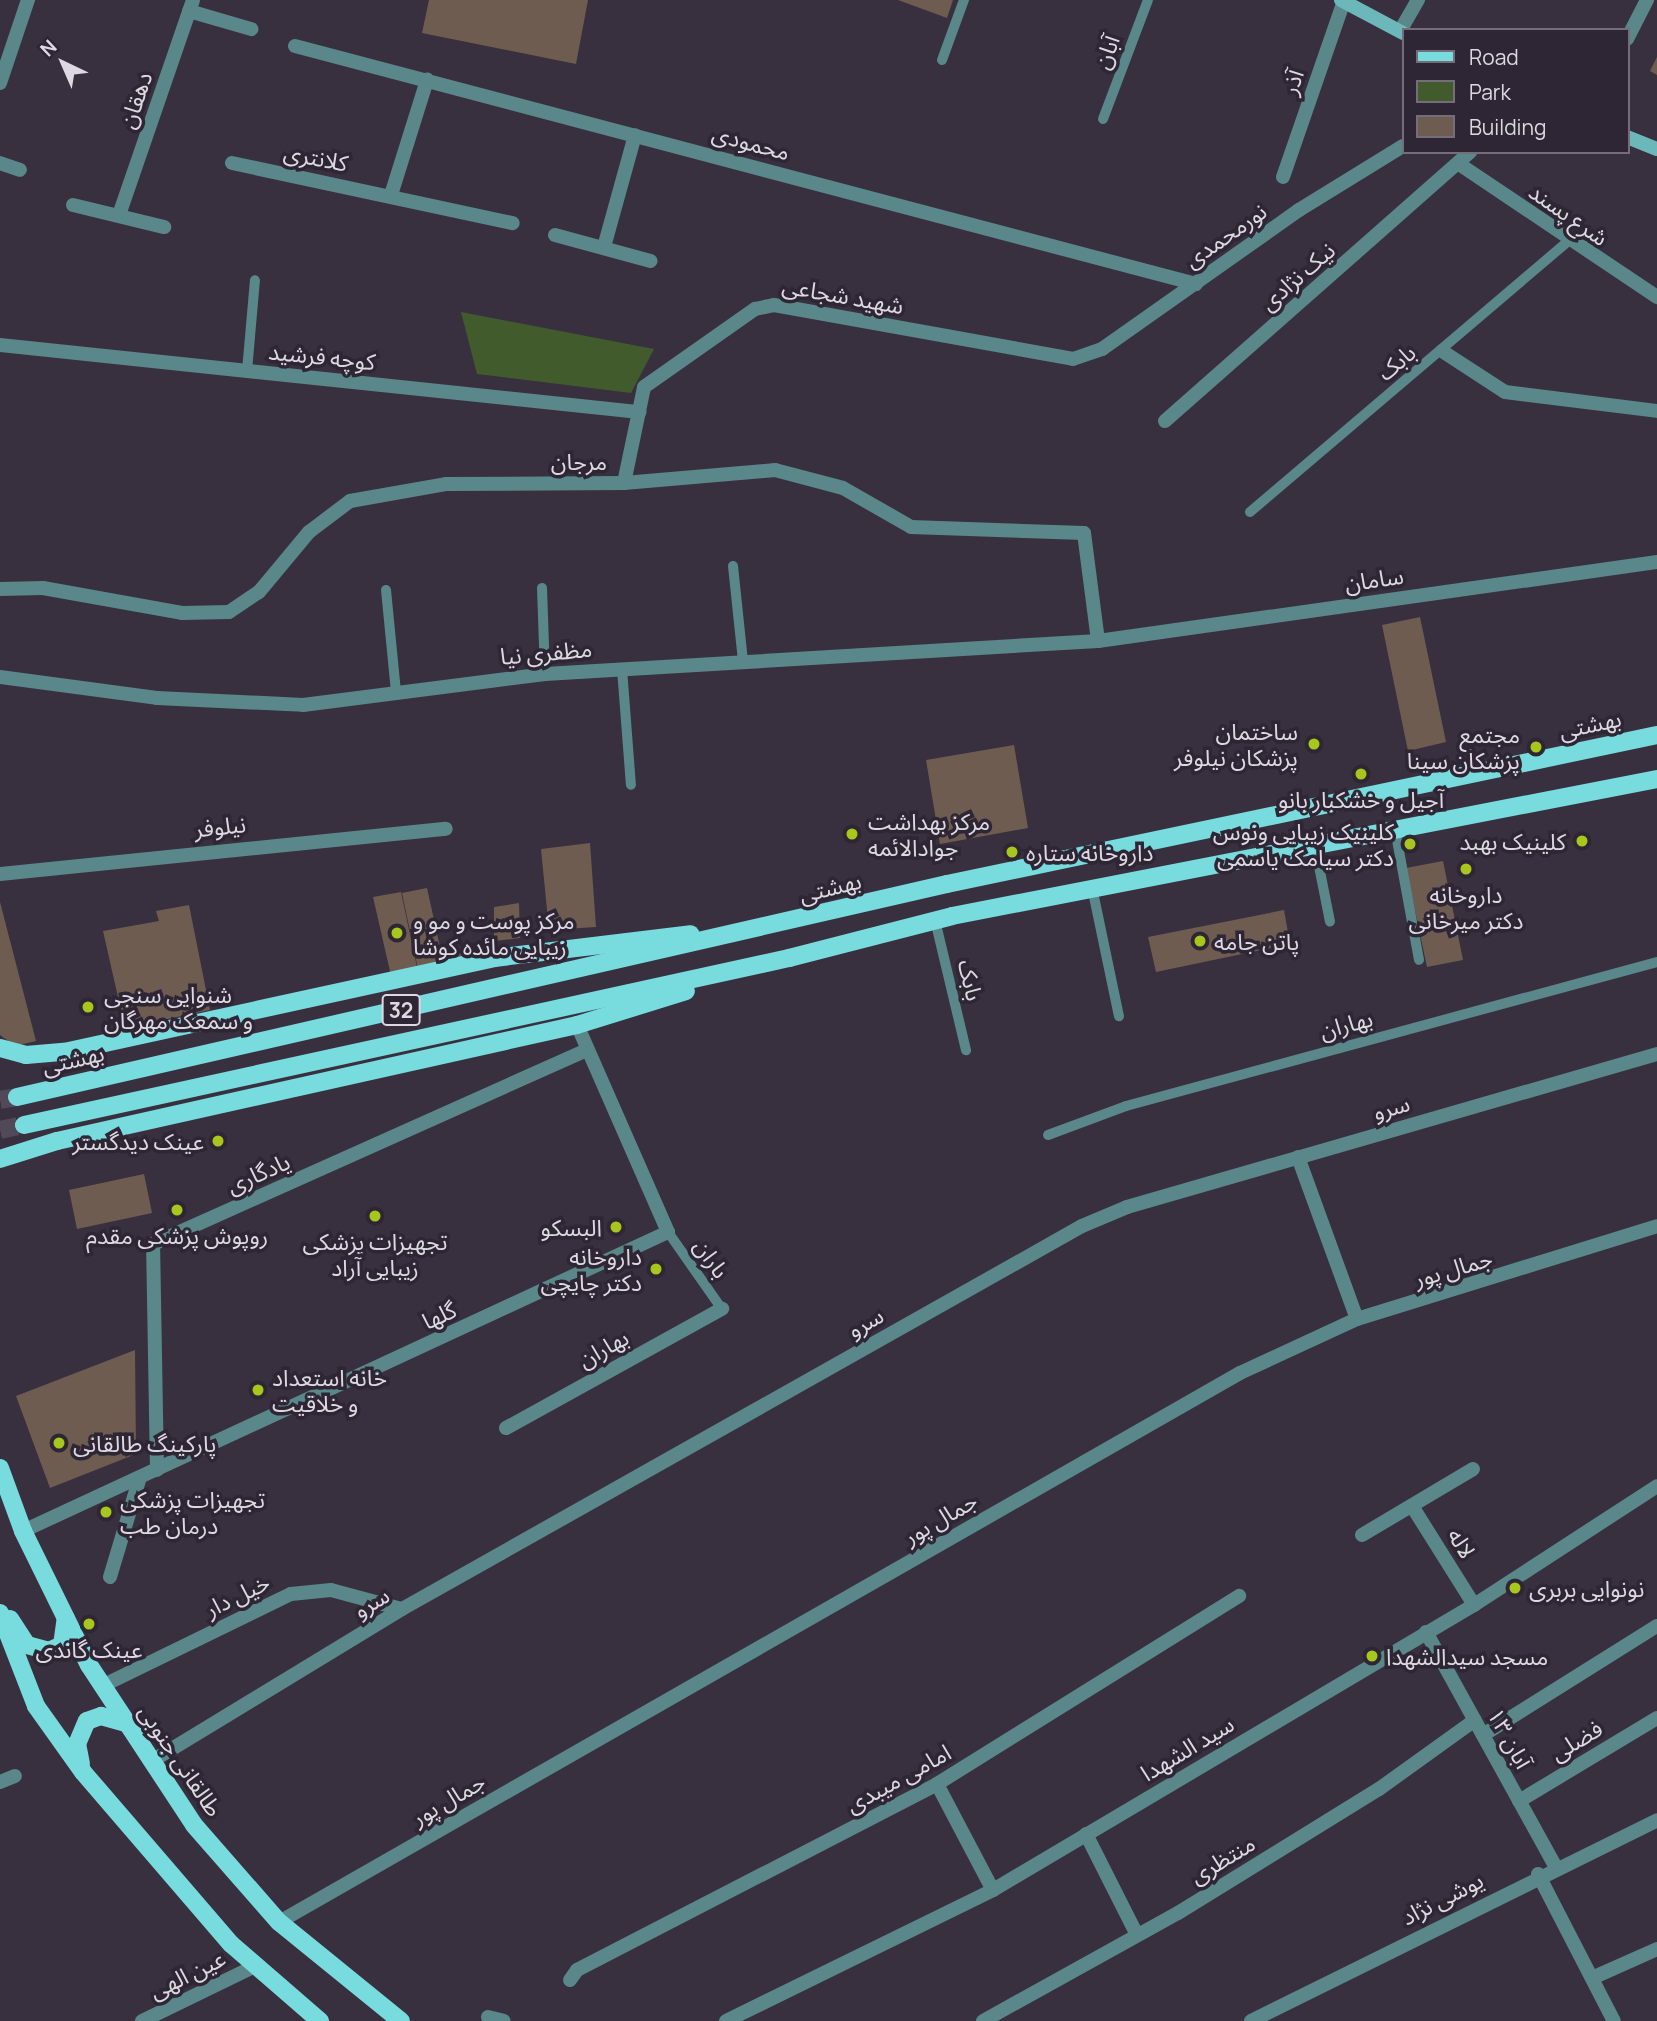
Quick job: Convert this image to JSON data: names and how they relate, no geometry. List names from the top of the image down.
{
  "streets": {
    "main road": ["بهشتى", "32", "طالقانی جنوبی"],
    "street": [
      "آذر",
      "دهقان",
      "محمودی",
      "کلانتری",
      "شرع پسند",
      "نورمحمدی",
      "نیک نژادی",
      "شهید شجاعی",
      "كوچه فرشيد",
      "مرجان",
      "سامان",
      "مظفری نیا",
      "نیلوفر",
      "بهاران",
      "سرو",
      "یادگاری",
      "جمال پور",
      "گلها",
      "لاله",
      "خیل دار",
      "۱۳ آبان",
      "فضلی",
      "سید الشهدا",
      "امامی میبدی",
      "منتظری",
      "یوشی نژاد",
      "عین الهی"
    ],
    "lane": ["آبان", "بابک", "باران"]
  },
  "crossings": [
    ["محمودی", "نورمحمدی"],
    ["شرع پسند", "نیک نژادی"],
    ["شرع پسند", "بابک"],
    ["نورمحمدی", "شهید شجاعی"],
    ["شهید شجاعی", "كوچه فرشيد"],
    ["شهید شجاعی", "مرجان"],
    ["بابک", "32"],
    ["مرجان", "سامان"],
    ["مرجان", "مظفری نیا"],
    ["سامان", "مظفری نیا"],
    ["بهاران", "باران"],
    ["سرو", "خیل دار"],
    ["سرو", "طالقانی جنوبی"],
    ["یادگاری", "گلها"],
    ["باران", "گلها"],
    ["جمال پور", "طالقانی جنوبی"],
    ["گلها", "طالقانی جنوبی"],
    ["لاله", "سید الشهدا"],
    ["خیل دار", "طالقانی جنوبی"],
    ["۱۳ آبان", "فضلی"],
    ["۱۳ آبان", "سید الشهدا"],
    ["۱۳ آبان", "منتظری"],
    ["۱۳ آبان", "یوشی نژاد"]
  ],
  "places": [
    "ساختمان پزشکان نیلوفر",
    "مجتمع پزشکان سینا",
    "آجیل و خشکبار بانو",
    "مرکز بهداشت جوادالائمه",
    "کلینیک بهبد",
    "کلینیک زیبایی ونوس دکتر سیامک یاسمی",
    "داروخانه ستاره",
    "داروخانه دکتر میرخانی",
    "مرکز پوست و مو و زیبایی مائده کوشا",
    "پاتن جامه",
    "شنوایی سنجی و سمعک مهرگان",
    "عینک دیدگستر",
    "روپوش پزشکی مقدم",
    "تجهیزات پزشکی زیبایی آراد",
    "البسکو",
    "داروخانه دکتر چایچی",
    "خانه استعداد و خلاقیت",
    "پارکینگ طالقانی",
    "تجهیزات پزشکی درمان طب",
    "نونوایی بربری",
    "عینک گاندی",
    "مسجد سیدالشهدا"
  ],
  "legend": ["Road", "Park", "Building"],
  "north": "top left"
}
